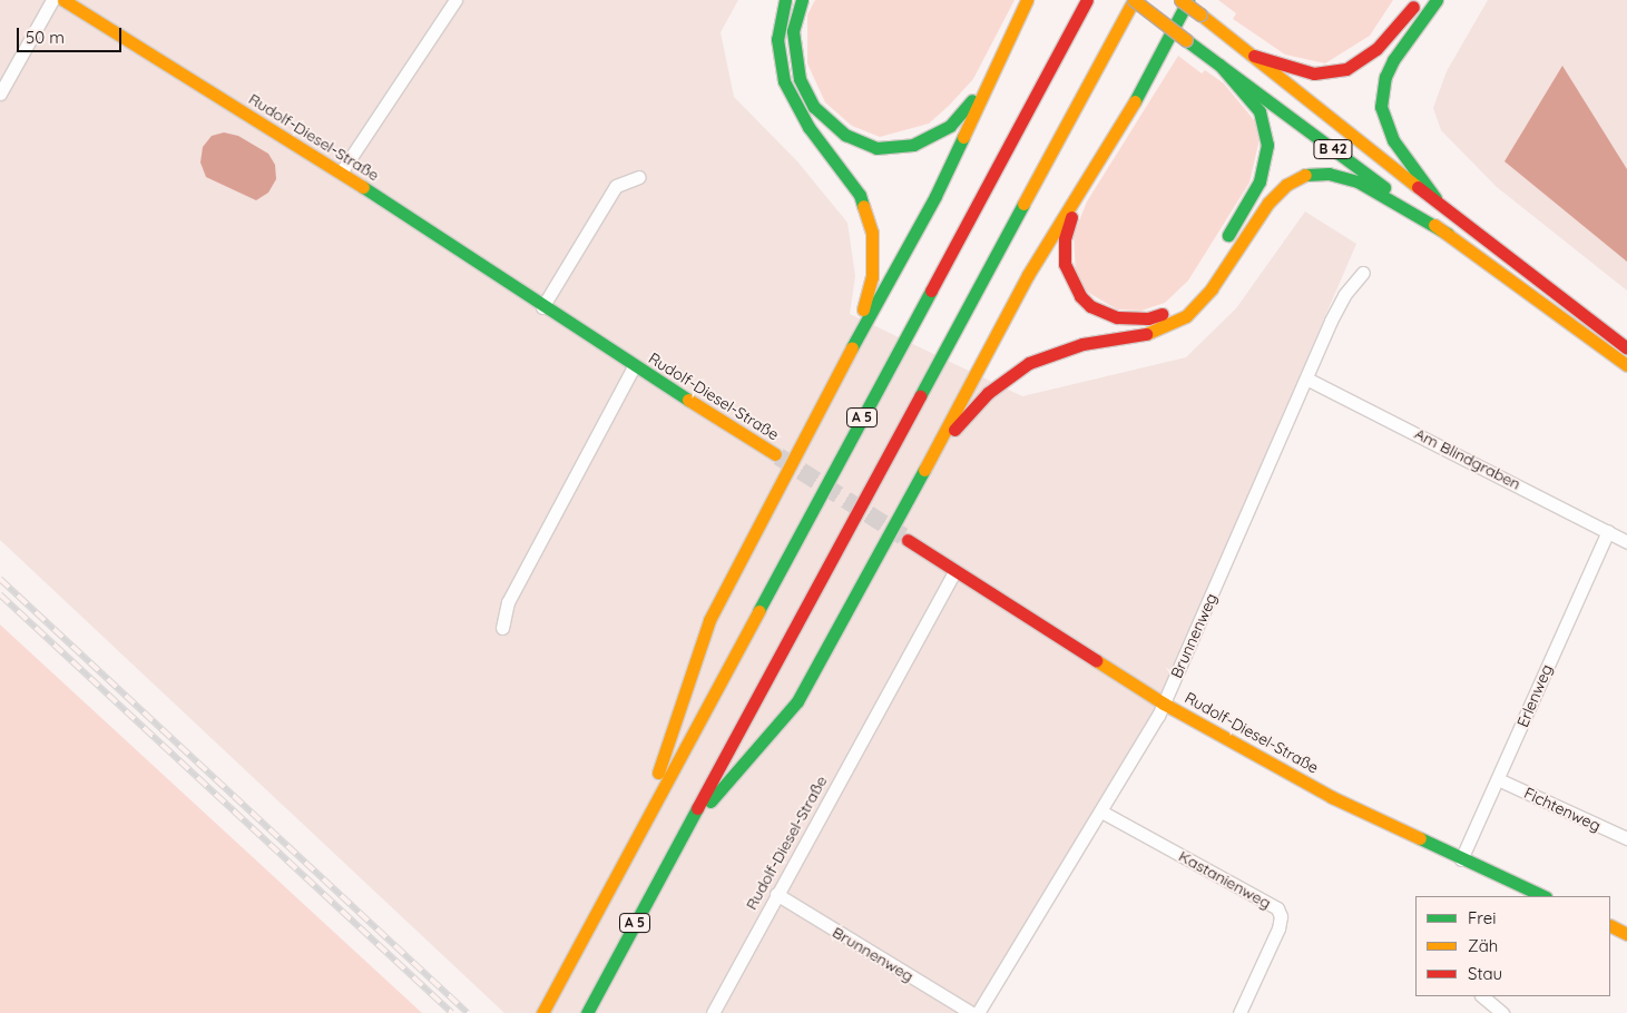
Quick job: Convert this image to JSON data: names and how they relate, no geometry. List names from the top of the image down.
{
  "streets": {
    "main road": ["Rudolf-Diesel-Straße", "B 42", "A 5"],
    "street": [
      "Am Blindgraben",
      "Brunnenweg",
      "Erlenweg",
      "Fichtenweg",
      "Kastanienweg"
    ]
  },
  "crossings": [
    ["Rudolf-Diesel-Straße", "Brunnenweg"],
    ["Rudolf-Diesel-Straße", "Erlenweg"],
    ["B 42", "A 5"],
    ["Am Blindgraben", "Brunnenweg"],
    ["Am Blindgraben", "Erlenweg"],
    ["Brunnenweg", "Kastanienweg"],
    ["Erlenweg", "Fichtenweg"]
  ],
  "legend": ["Frei", "Zäh", "Stau"],
  "scale_bar": "50 m"
}
